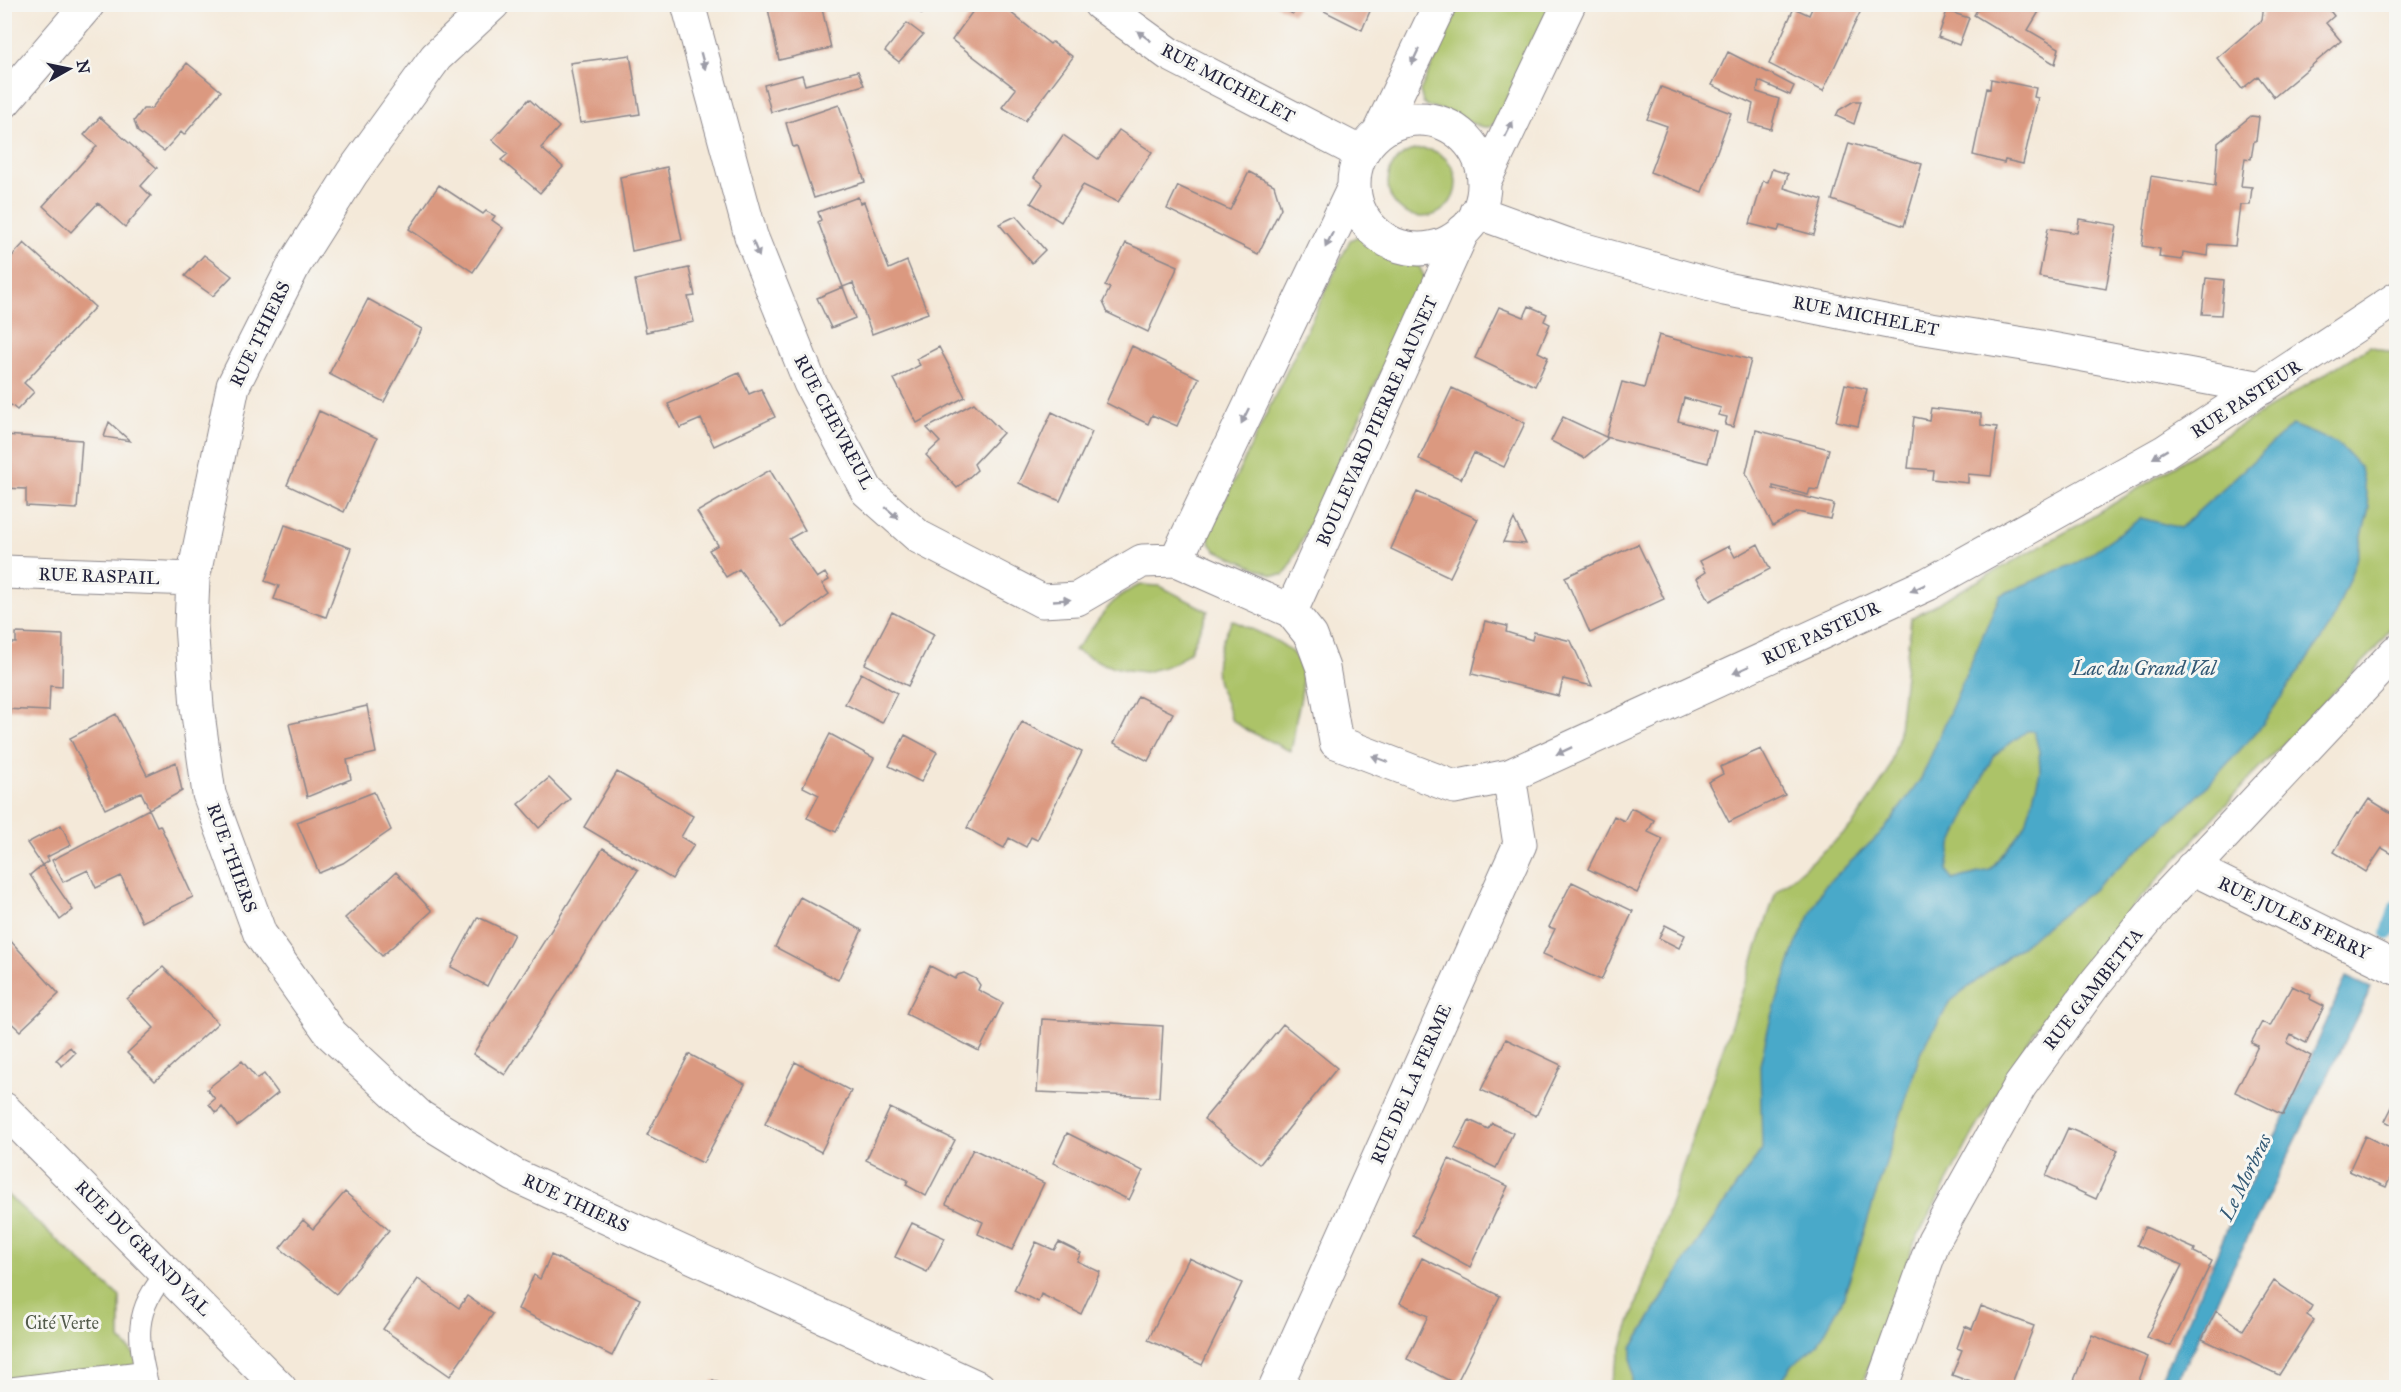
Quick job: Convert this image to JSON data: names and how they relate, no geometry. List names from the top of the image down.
{
  "streets": {
    "street": [
      "RUE MICHELET",
      "RUE THIERS",
      "RUE PASTEUR",
      "BOULEVARD PIERRE RAUNET",
      "RUE CHEVREUL",
      "RUE RASPAIL",
      "RUE JULES FERRY",
      "RUE GAMBETTA",
      "RUE DE LA FERME",
      "RUE DU GRAND VAL"
    ]
  },
  "crossings": [
    ["RUE MICHELET", "RUE PASTEUR"],
    ["RUE MICHELET", "BOULEVARD PIERRE RAUNET"],
    ["RUE THIERS", "RUE RASPAIL"],
    ["RUE PASTEUR", "BOULEVARD PIERRE RAUNET"],
    ["RUE PASTEUR", "RUE CHEVREUL"],
    ["RUE PASTEUR", "RUE DE LA FERME"],
    ["BOULEVARD PIERRE RAUNET", "RUE CHEVREUL"],
    ["RUE JULES FERRY", "RUE GAMBETTA"]
  ],
  "one_way": ["RUE PASTEUR", "RUE CHEVREUL"],
  "water": ["Lac du Grand Val", "Le Morbras"],
  "parks": ["Cité Verte"],
  "north": "right"
}
